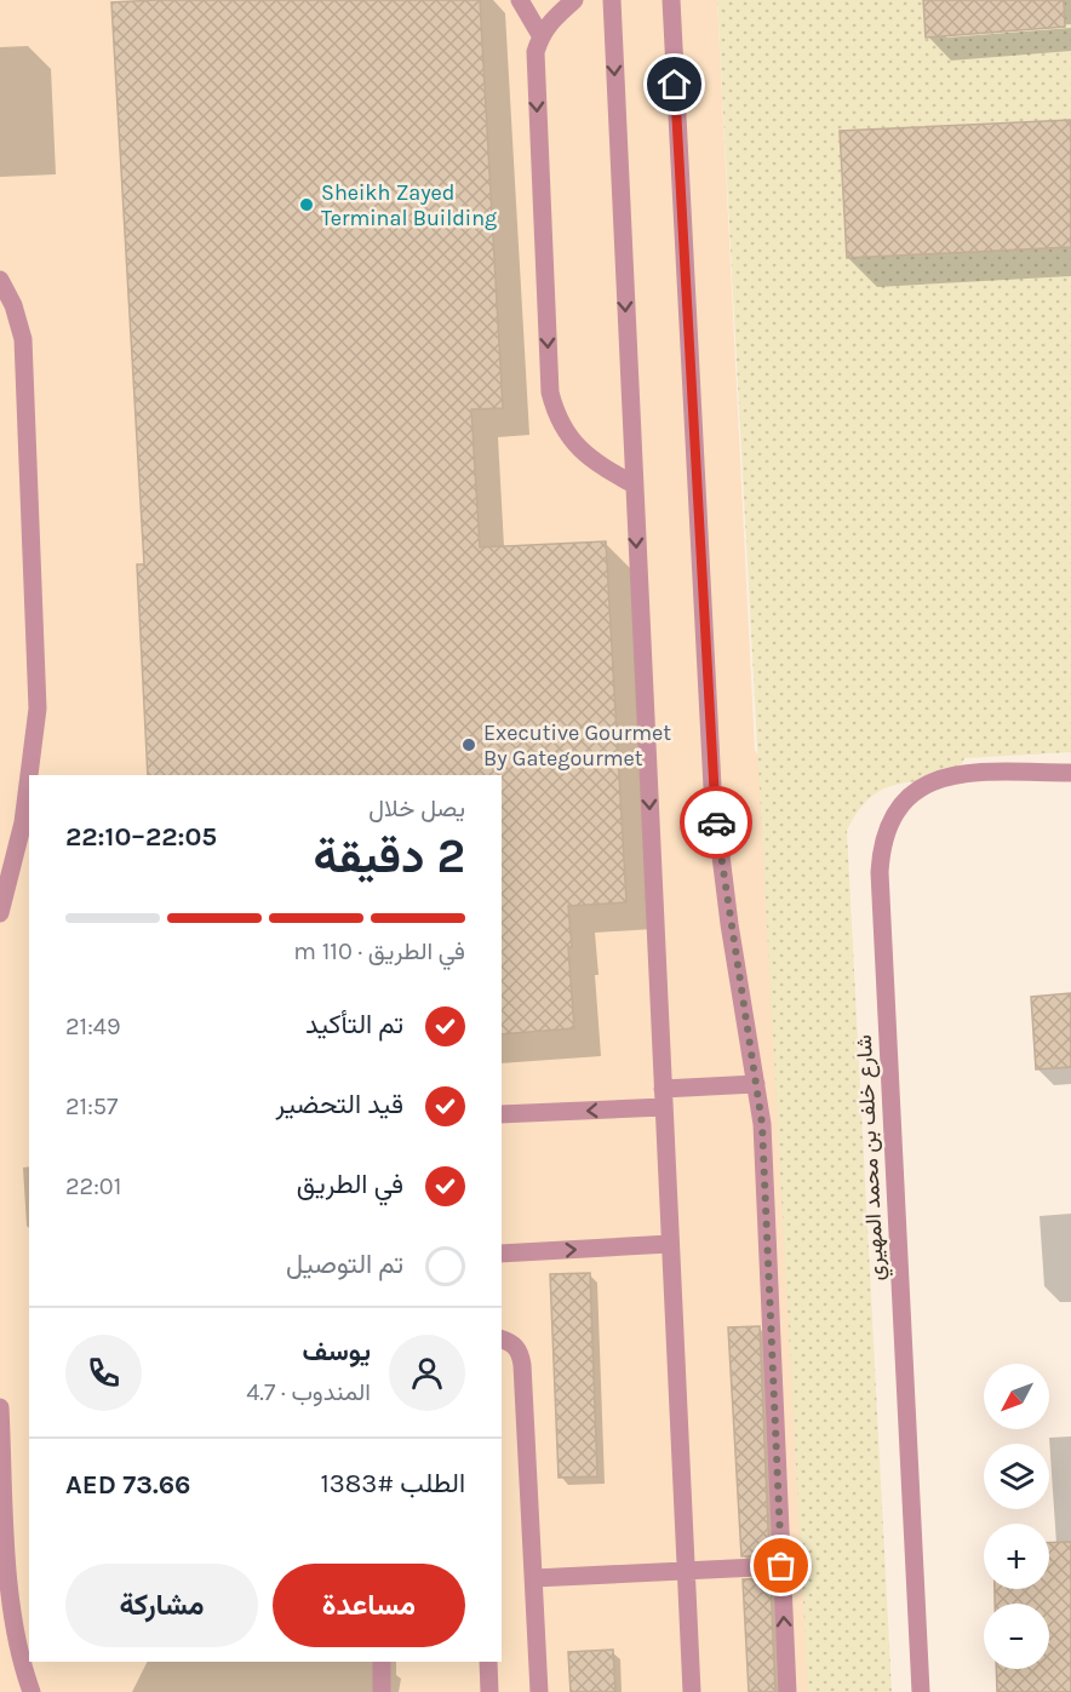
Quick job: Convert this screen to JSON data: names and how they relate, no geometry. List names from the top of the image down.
{
  "streets": {
    "street": ["شارع خلف بن محمد المهيري"]
  },
  "places": ["Sheikh Zayed Terminal Building", "Executive Gourmet By Gategourmet"],
  "north": "bottom left",
  "page": {
    "heading": ["2 دقيقة", "يصل خلال", "22:05–22:10"],
    "panel": [
      "يوسف",
      "المندوب · 4.7",
      "الطلب #1383",
      "AED 73.66"
    ],
    "bar": "في الطريق · 110 m",
    "list": [
      ["تم التأكيد", "21:49"],
      ["قيد التحضير", "21:57"],
      ["في الطريق", "22:01"],
      "تم التوصيل"
    ],
    "map_buttons": ["+", "−"],
    "buttons": ["مساعدة", "مشاركة"]
  }
}
